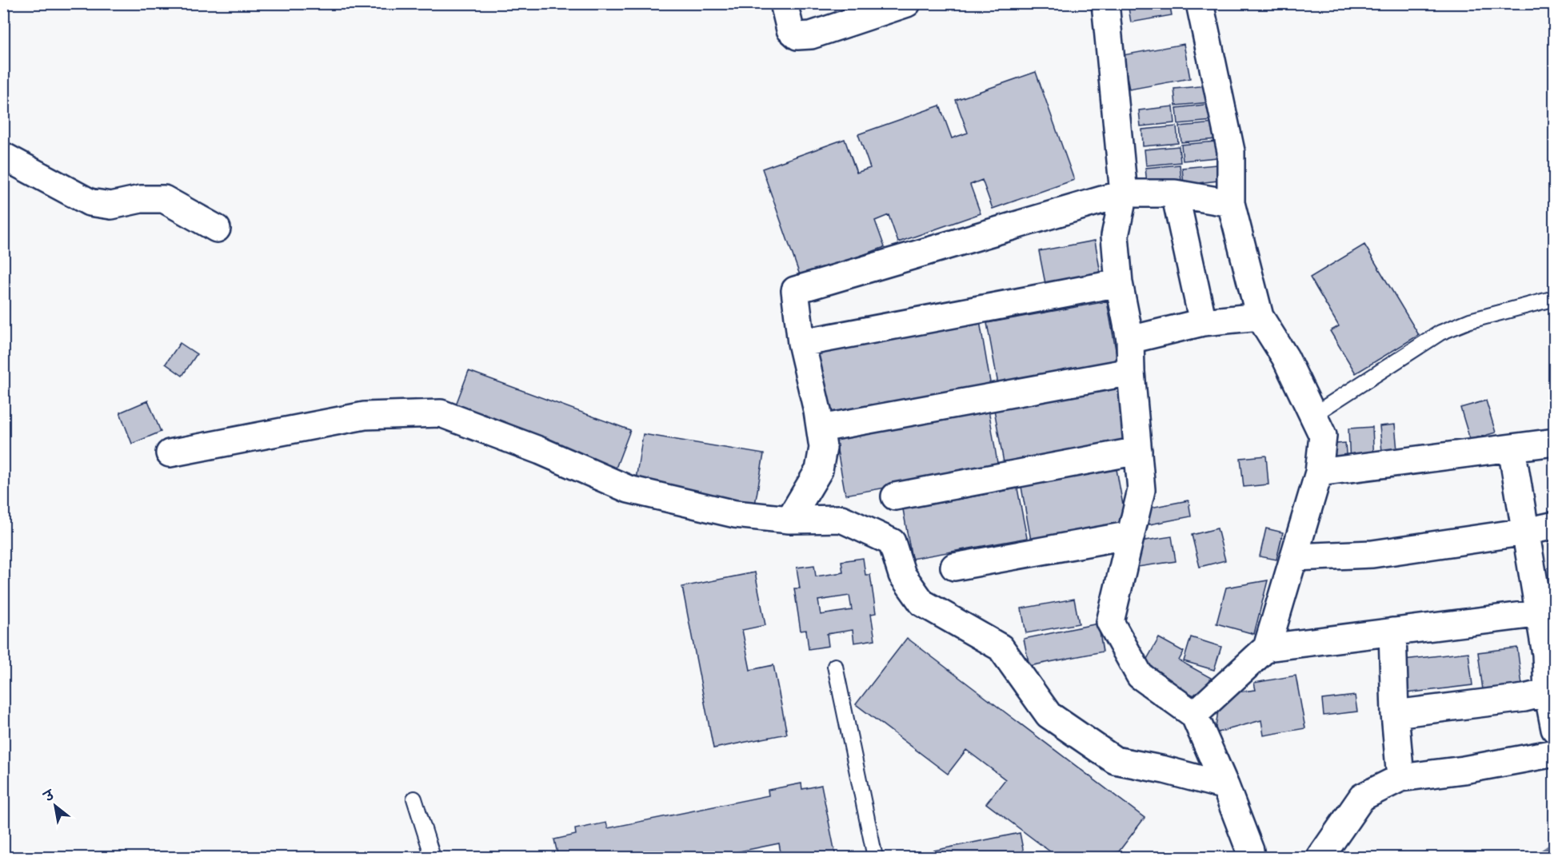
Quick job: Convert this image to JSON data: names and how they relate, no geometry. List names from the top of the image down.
{
  "north": "top left"
}
